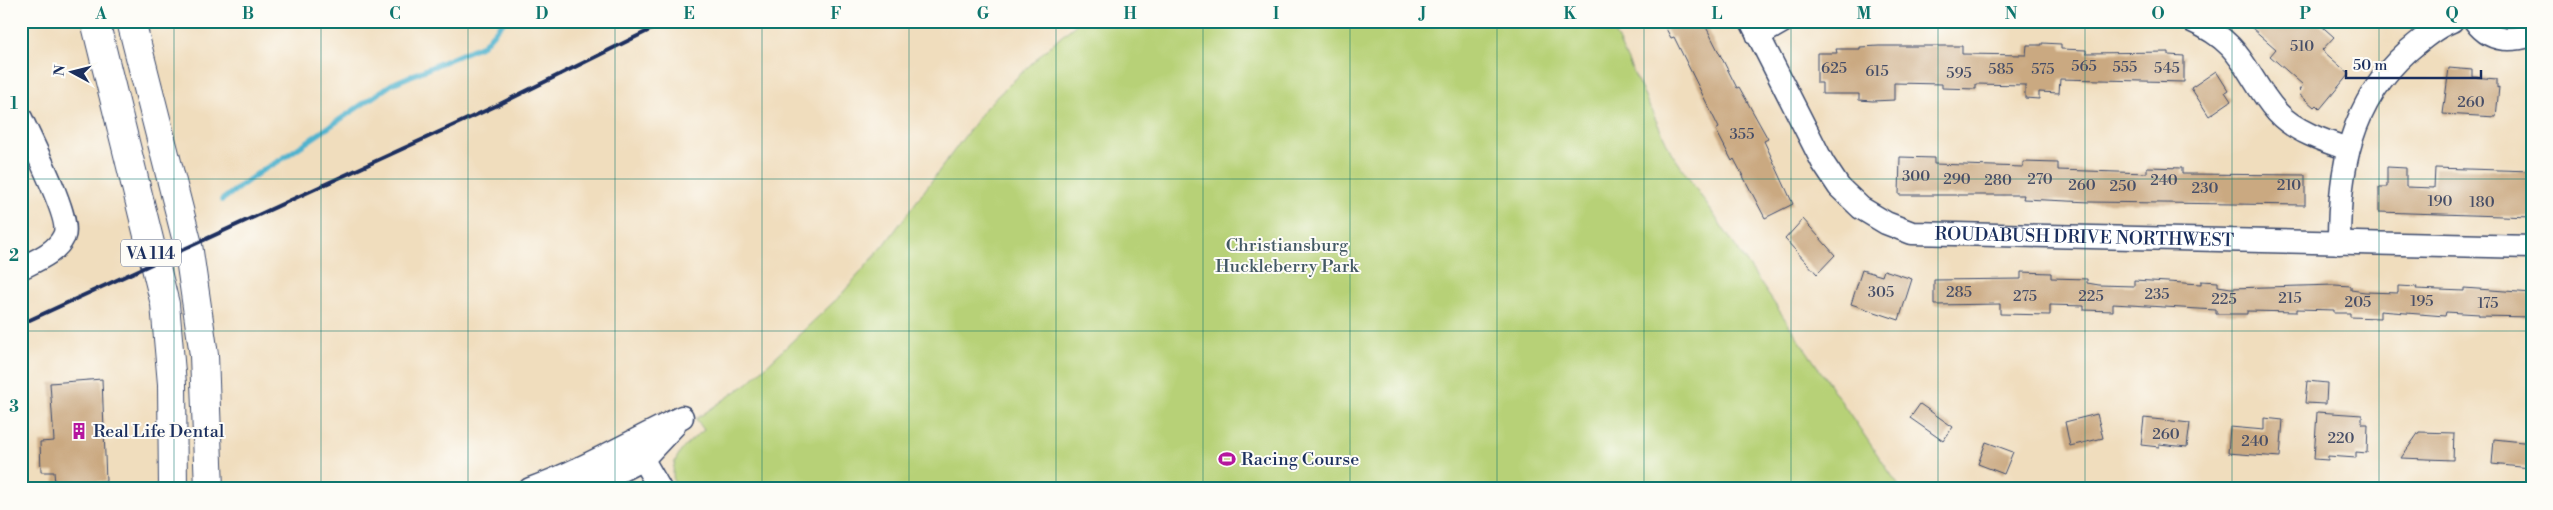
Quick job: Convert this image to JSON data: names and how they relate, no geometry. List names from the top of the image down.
{
  "streets": {
    "main road": ["VA 114"],
    "street": ["ROUDABUSH DRIVE NORTHWEST"]
  },
  "parks": ["Christiansburg Huckleberry Park"],
  "places": {
    "building": ["Real Life Dental"],
    "sports": ["Racing Course"]
  },
  "house_numbers": [
    "510",
    "565",
    "555",
    "625",
    "545",
    "585",
    "575",
    "615",
    "595",
    "260",
    "355",
    "300",
    "290",
    "270",
    "280",
    "240",
    "260",
    "210",
    "250",
    "230",
    "190",
    "180",
    "305",
    "285",
    "235",
    "275",
    "225",
    "215",
    "225",
    "195",
    "205",
    "175",
    "260",
    "220",
    "240"
  ],
  "scale_bar": "50 m",
  "north": "left",
  "grid": {
    "columns": [
      "A",
      "B",
      "C",
      "D",
      "E",
      "F",
      "G",
      "H",
      "I",
      "J",
      "K",
      "L",
      "M",
      "N",
      "O",
      "P",
      "Q"
    ],
    "rows": ["1", "2", "3"]
  }
}
